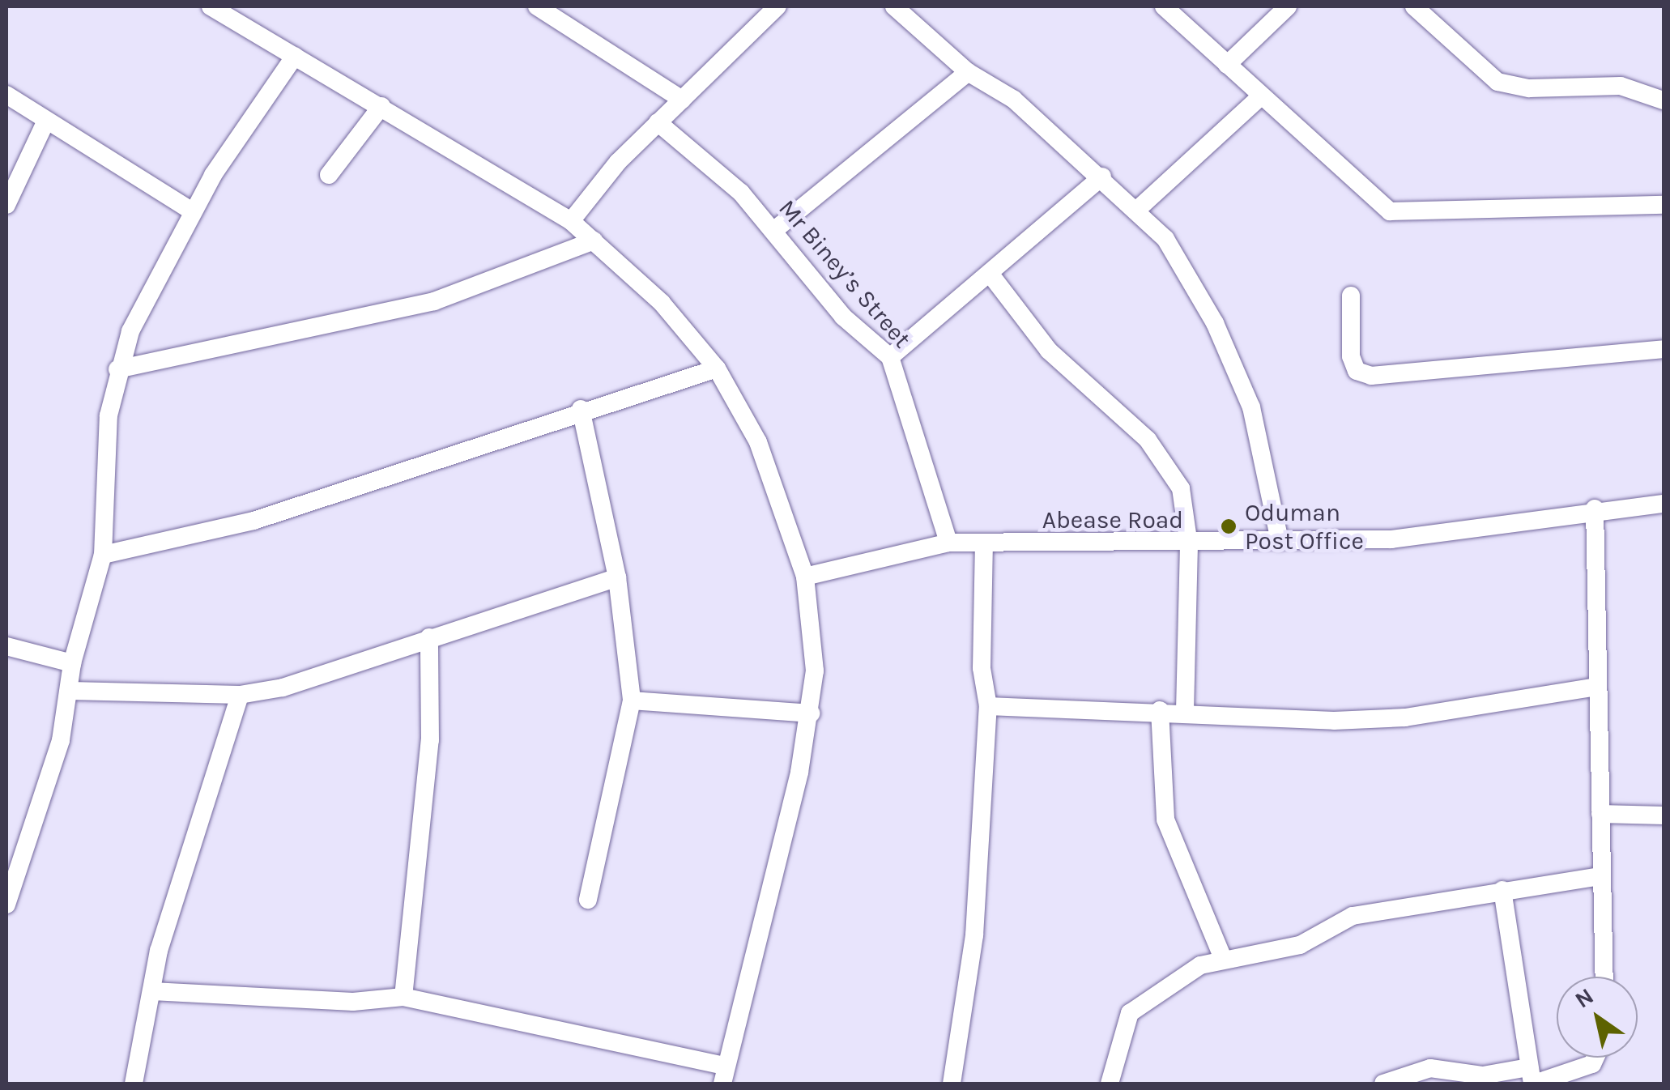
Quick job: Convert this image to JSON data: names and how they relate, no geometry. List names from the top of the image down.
{
  "streets": {
    "street": ["Mr Biney’s Street", "Abease Road"]
  },
  "crossings": [
    ["Mr Biney’s Street", "Abease Road"]
  ],
  "places": ["Oduman Post Office"],
  "north": "top left"
}
